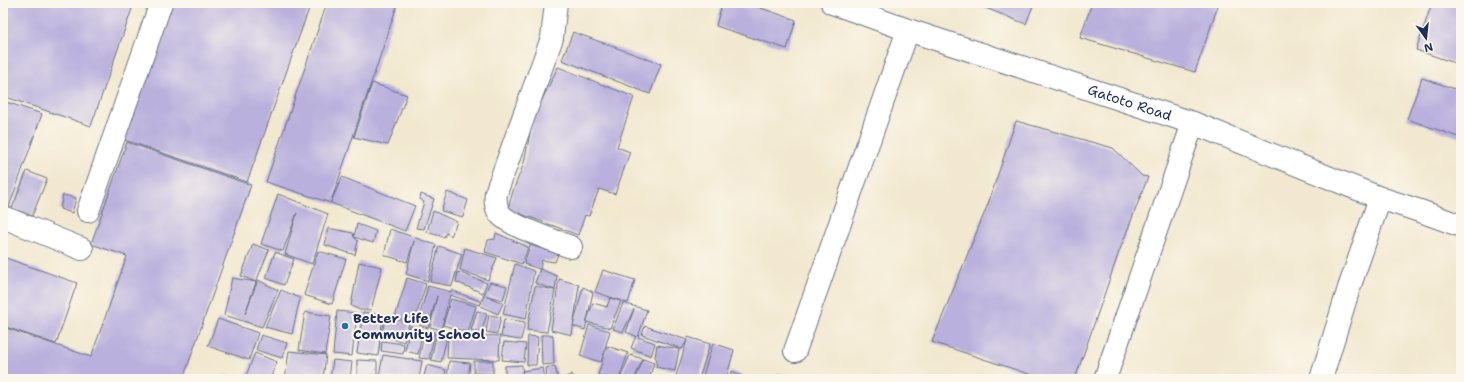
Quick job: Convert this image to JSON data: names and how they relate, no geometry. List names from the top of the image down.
{
  "streets": {
    "street": ["Gatoto Road"]
  },
  "places": ["Better Life Community School"],
  "north": "bottom"
}
